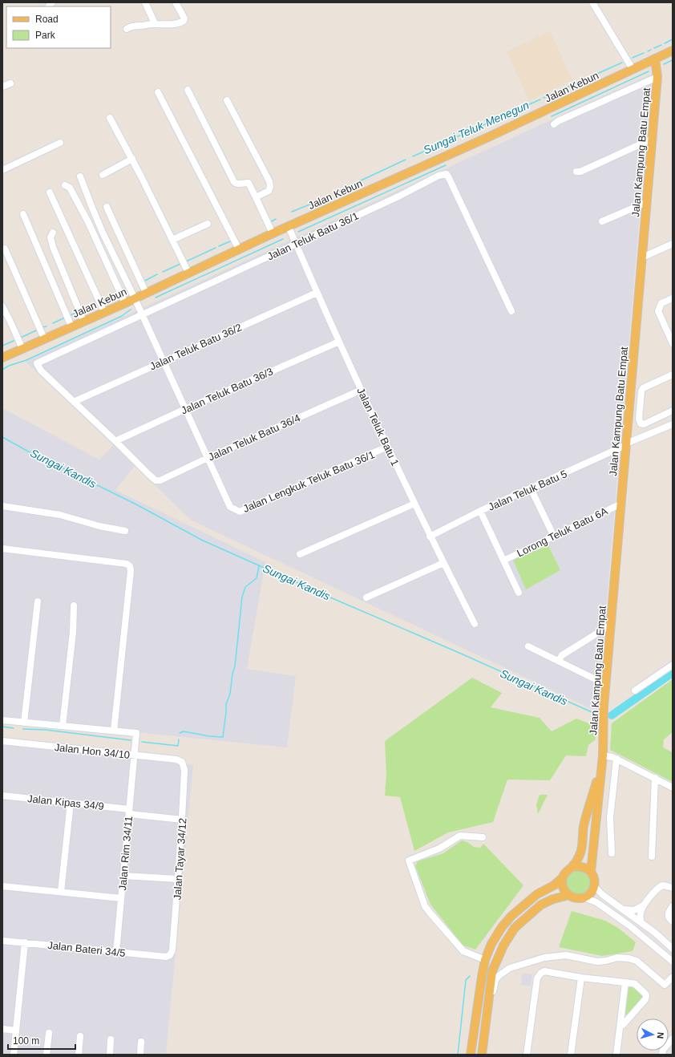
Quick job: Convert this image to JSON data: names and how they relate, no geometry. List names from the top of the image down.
{
  "streets": {
    "main road": ["Jalan Kebun", "Jalan Kampung Batu Empat"],
    "street": [
      "Jalan Teluk Batu 36/1",
      "Jalan Teluk Batu 36/2",
      "Jalan Teluk Batu 36/3",
      "Jalan Teluk Batu 1",
      "Jalan Teluk Batu 36/4",
      "Jalan Lengkuk Teluk Batu 36/1",
      "Jalan Teluk Batu 5",
      "Lorong Teluk Batu 6A",
      "Jalan Hon 34/10",
      "Jalan Kipas 34/9",
      "Jalan Rim 34/11",
      "Jalan Tayar 34/12",
      "Jalan Bateri 34/5"
    ]
  },
  "crossings": [
    ["Jalan Kebun", "Jalan Kampung Batu Empat"],
    ["Jalan Kebun", "Jalan Teluk Batu 1"],
    ["Jalan Kampung Batu Empat", "Jalan Teluk Batu 5"],
    ["Jalan Kampung Batu Empat", "Lorong Teluk Batu 6A"],
    ["Jalan Teluk Batu 36/1", "Jalan Teluk Batu 36/2"],
    ["Jalan Teluk Batu 36/1", "Jalan Teluk Batu 1"],
    ["Jalan Teluk Batu 36/2", "Jalan Teluk Batu 1"],
    ["Jalan Teluk Batu 36/3", "Jalan Teluk Batu 1"],
    ["Jalan Teluk Batu 36/3", "Jalan Teluk Batu 36/4"],
    ["Jalan Teluk Batu 1", "Jalan Teluk Batu 36/4"],
    ["Jalan Teluk Batu 1", "Jalan Lengkuk Teluk Batu 36/1"],
    ["Jalan Teluk Batu 1", "Jalan Teluk Batu 5"],
    ["Jalan Teluk Batu 36/4", "Jalan Lengkuk Teluk Batu 36/1"],
    ["Jalan Hon 34/10", "Jalan Rim 34/11"],
    ["Jalan Hon 34/10", "Jalan Tayar 34/12"],
    ["Jalan Kipas 34/9", "Jalan Rim 34/11"],
    ["Jalan Kipas 34/9", "Jalan Tayar 34/12"],
    ["Jalan Rim 34/11", "Jalan Bateri 34/5"],
    ["Jalan Tayar 34/12", "Jalan Bateri 34/5"]
  ],
  "water": ["Sungai Teluk Menegun", "Sungai Kandis"],
  "legend": ["Road", "Park"],
  "scale_bar": "100 m",
  "north": "right"
}
